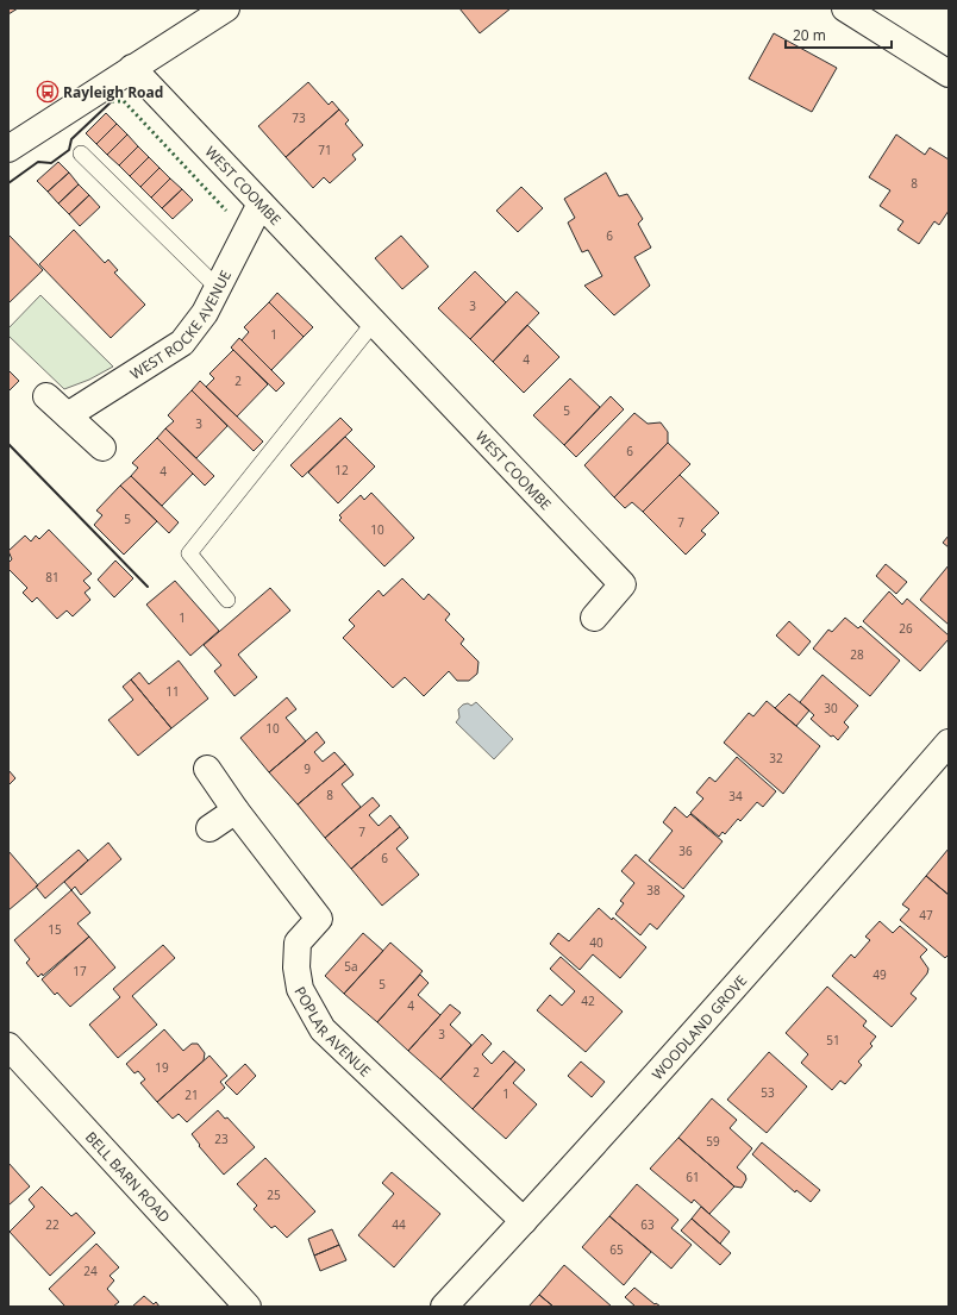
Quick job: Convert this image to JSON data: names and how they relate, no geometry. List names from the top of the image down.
{
  "streets": {
    "street": [
      "WEST COOMBE",
      "WEST ROCKE AVENUE",
      "WOODLAND GROVE",
      "POPLAR AVENUE",
      "BELL BARN ROAD"
    ]
  },
  "crossings": [
    ["WEST COOMBE", "WEST ROCKE AVENUE"],
    ["WOODLAND GROVE", "POPLAR AVENUE"]
  ],
  "places": {
    "bus stop": ["Rayleigh Road"]
  },
  "house_numbers": [
    "73",
    "71",
    "8",
    "6",
    "3",
    "1",
    "4",
    "2",
    "5",
    "3",
    "6",
    "12",
    "4",
    "5",
    "7",
    "10",
    "81",
    "1",
    "26",
    "28",
    "11",
    "30",
    "10",
    "32",
    "9",
    "8",
    "34",
    "7",
    "36",
    "6",
    "38",
    "47",
    "15",
    "40",
    "5a",
    "17",
    "49",
    "5",
    "42",
    "4",
    "3",
    "51",
    "19",
    "2",
    "53",
    "1",
    "21",
    "23",
    "59",
    "61",
    "25",
    "22",
    "44",
    "63",
    "65",
    "24"
  ],
  "scale_bar": "20 m"
}
